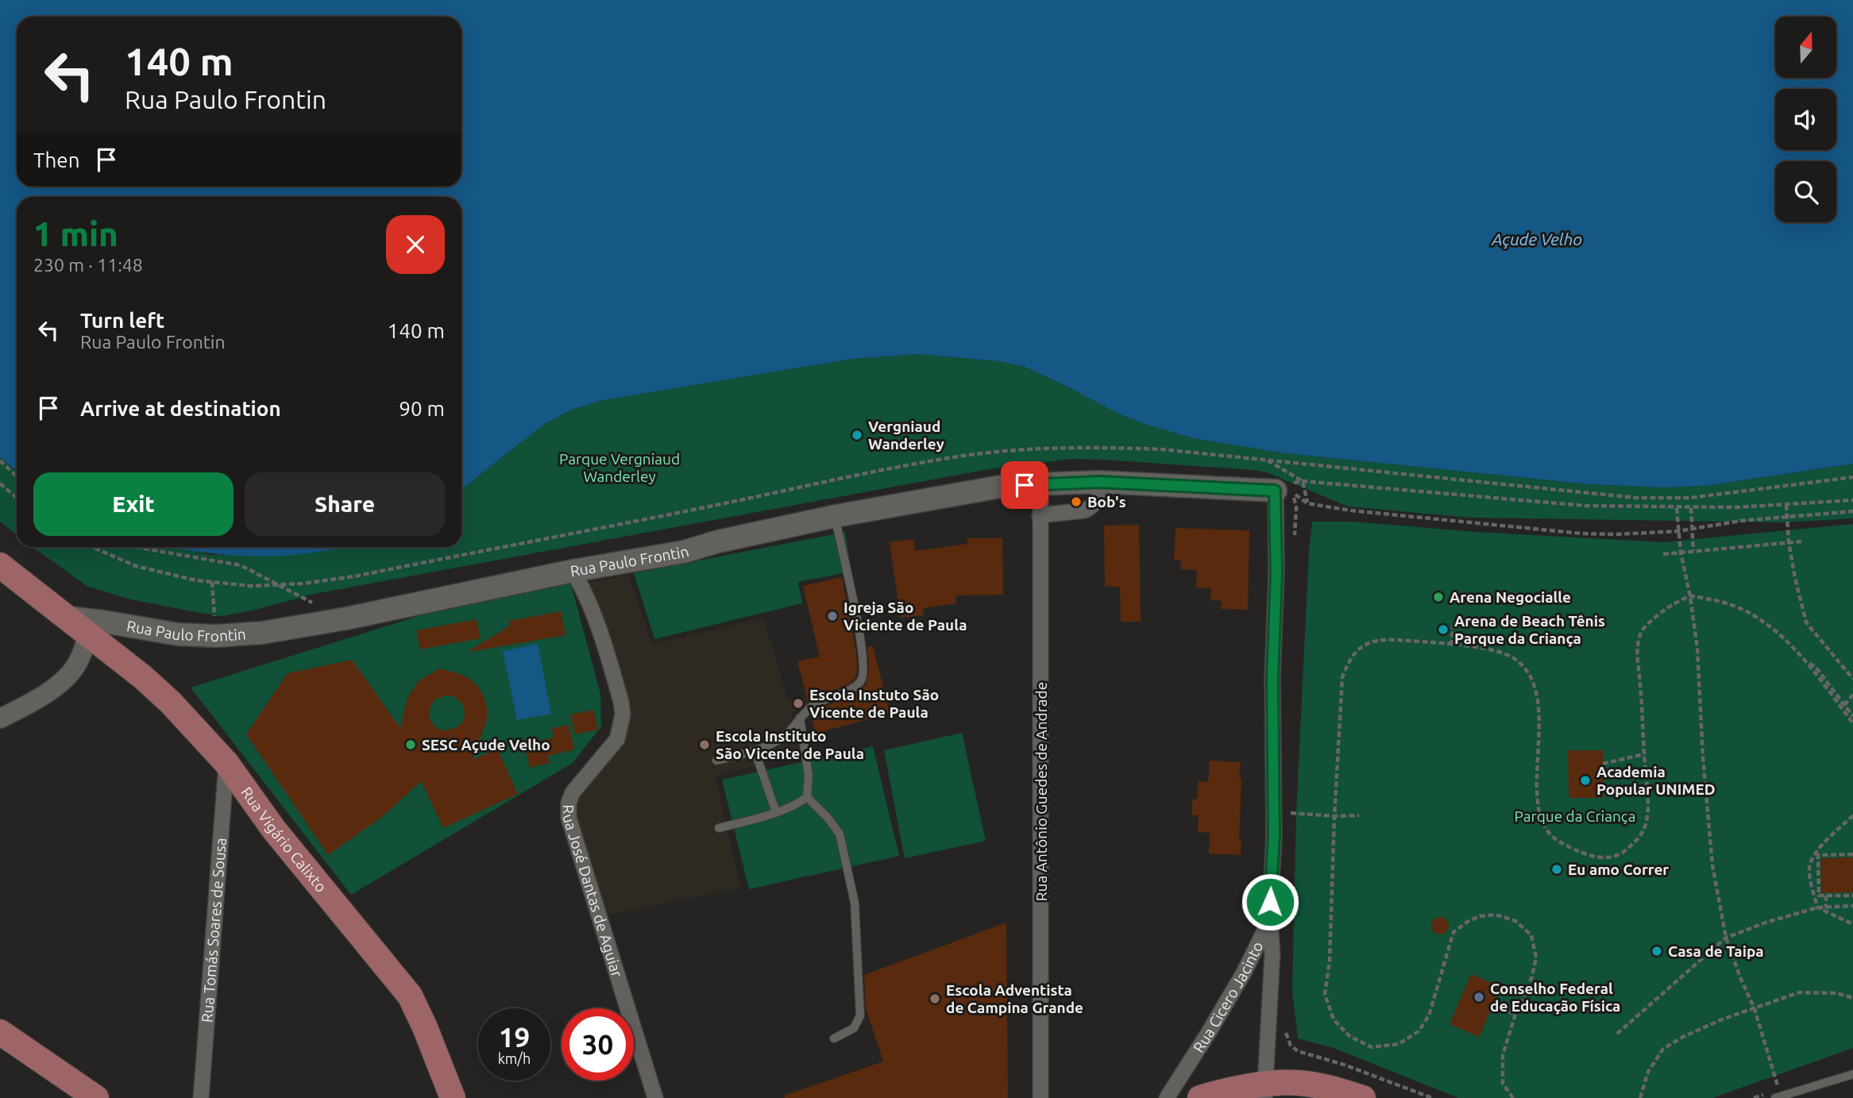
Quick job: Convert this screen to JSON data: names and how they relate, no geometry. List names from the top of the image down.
{
  "streets": {
    "main road": ["Rua Paulo Frontin", "Rua Vigário Calixto"],
    "street": [
      "Rua Antônio Guedes de Andrade",
      "Rua José Dantas de Aguiar",
      "Rua Tomás Soares de Sousa",
      "Rua Cicero Jacinto"
    ]
  },
  "crossings": [
    ["Rua Paulo Frontin", "Rua Antônio Guedes de Andrade"],
    ["Rua Paulo Frontin", "Rua Vigário Calixto"],
    ["Rua Paulo Frontin", "Rua José Dantas de Aguiar"],
    ["Rua Paulo Frontin", "Rua Cicero Jacinto"],
    ["Rua Vigário Calixto", "Rua Tomás Soares de Sousa"]
  ],
  "water": ["Açude Velho"],
  "parks": ["Parque Vergniaud Wanderley", "Parque da Criança"],
  "places": [
    "Vergniaud Wanderley",
    "Bob's",
    "Arena Negocialle",
    "Igreja São Viciente de Paula",
    "Arena de Beach Tênis Parque da Criança",
    "Escola Instuto São Vicente de Paula",
    "SESC Açude Velho",
    "Escola Instituto São Vicente de Paula",
    "Academia Popular UNIMED",
    "Eu amo Correr",
    "Casa de Taipa",
    "Conselho Federal de Educação Física",
    "Escola Adventista de Campina Grande"
  ],
  "north": "top",
  "page": {
    "turn": ["140 m", "Rua Paulo Frontin"],
    "then": "Then",
    "heading": ["1 min", "230 m · 11:48"],
    "list": [
      {
        "name": "Turn left",
        "note": "Rua Paulo Frontin",
        "value": "140 m"
      },
      {
        "name": "Arrive at destination",
        "value": "90 m"
      }
    ],
    "buttons": ["Exit", "Share"],
    "speed": "19 km/h",
    "limit": "30"
  }
}
